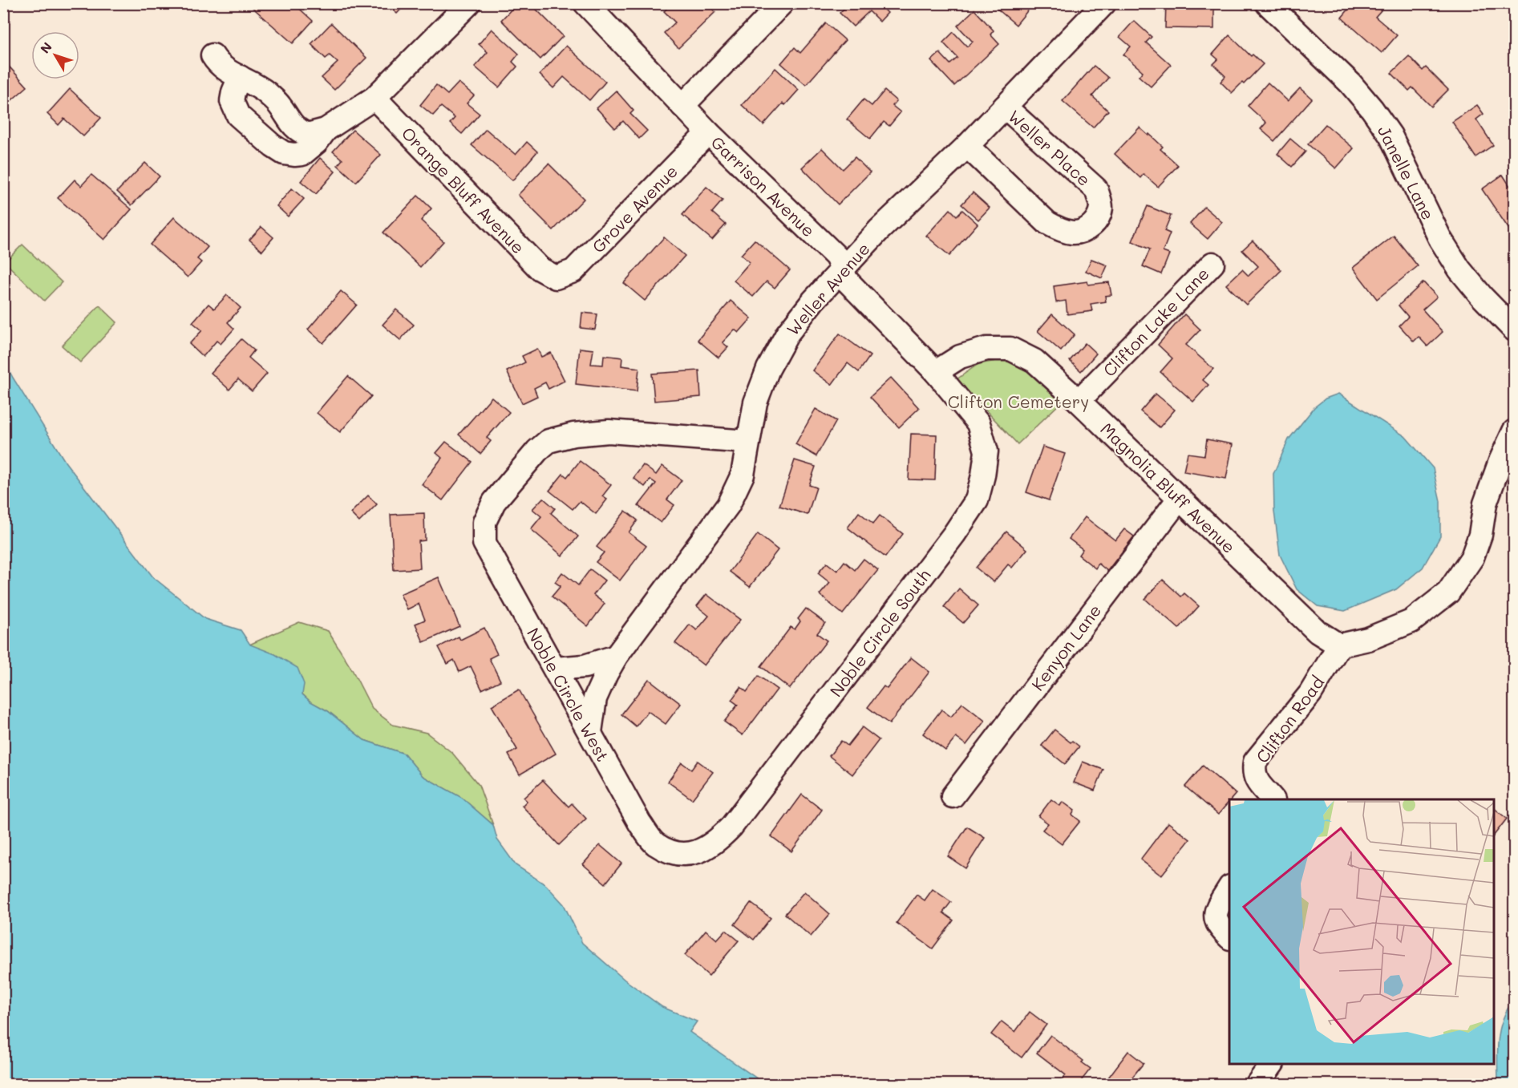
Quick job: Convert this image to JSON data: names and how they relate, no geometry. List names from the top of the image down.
{
  "streets": {
    "street": [
      "Weller Place",
      "Janelle Lane",
      "Garrison Avenue",
      "Orange Bluff Avenue",
      "Grove Avenue",
      "Weller Avenue",
      "Clifton Lake Lane",
      "Magnolia Bluff Avenue",
      "Noble Circle South",
      "Noble Circle West",
      "Clifton Road"
    ]
  },
  "crossings": [
    ["Weller Place", "Weller Avenue"],
    ["Garrison Avenue", "Grove Avenue"],
    ["Garrison Avenue", "Weller Avenue"],
    ["Garrison Avenue", "Magnolia Bluff Avenue"],
    ["Garrison Avenue", "Noble Circle South"],
    ["Orange Bluff Avenue", "Grove Avenue"],
    ["Weller Avenue", "Noble Circle West"],
    ["Clifton Lake Lane", "Magnolia Bluff Avenue"],
    ["Magnolia Bluff Avenue", "Noble Circle South"],
    ["Magnolia Bluff Avenue", "Clifton Road"],
    ["Noble Circle South", "Noble Circle West"]
  ],
  "parks": ["Clifton Cemetery"],
  "north": "top left"
}
